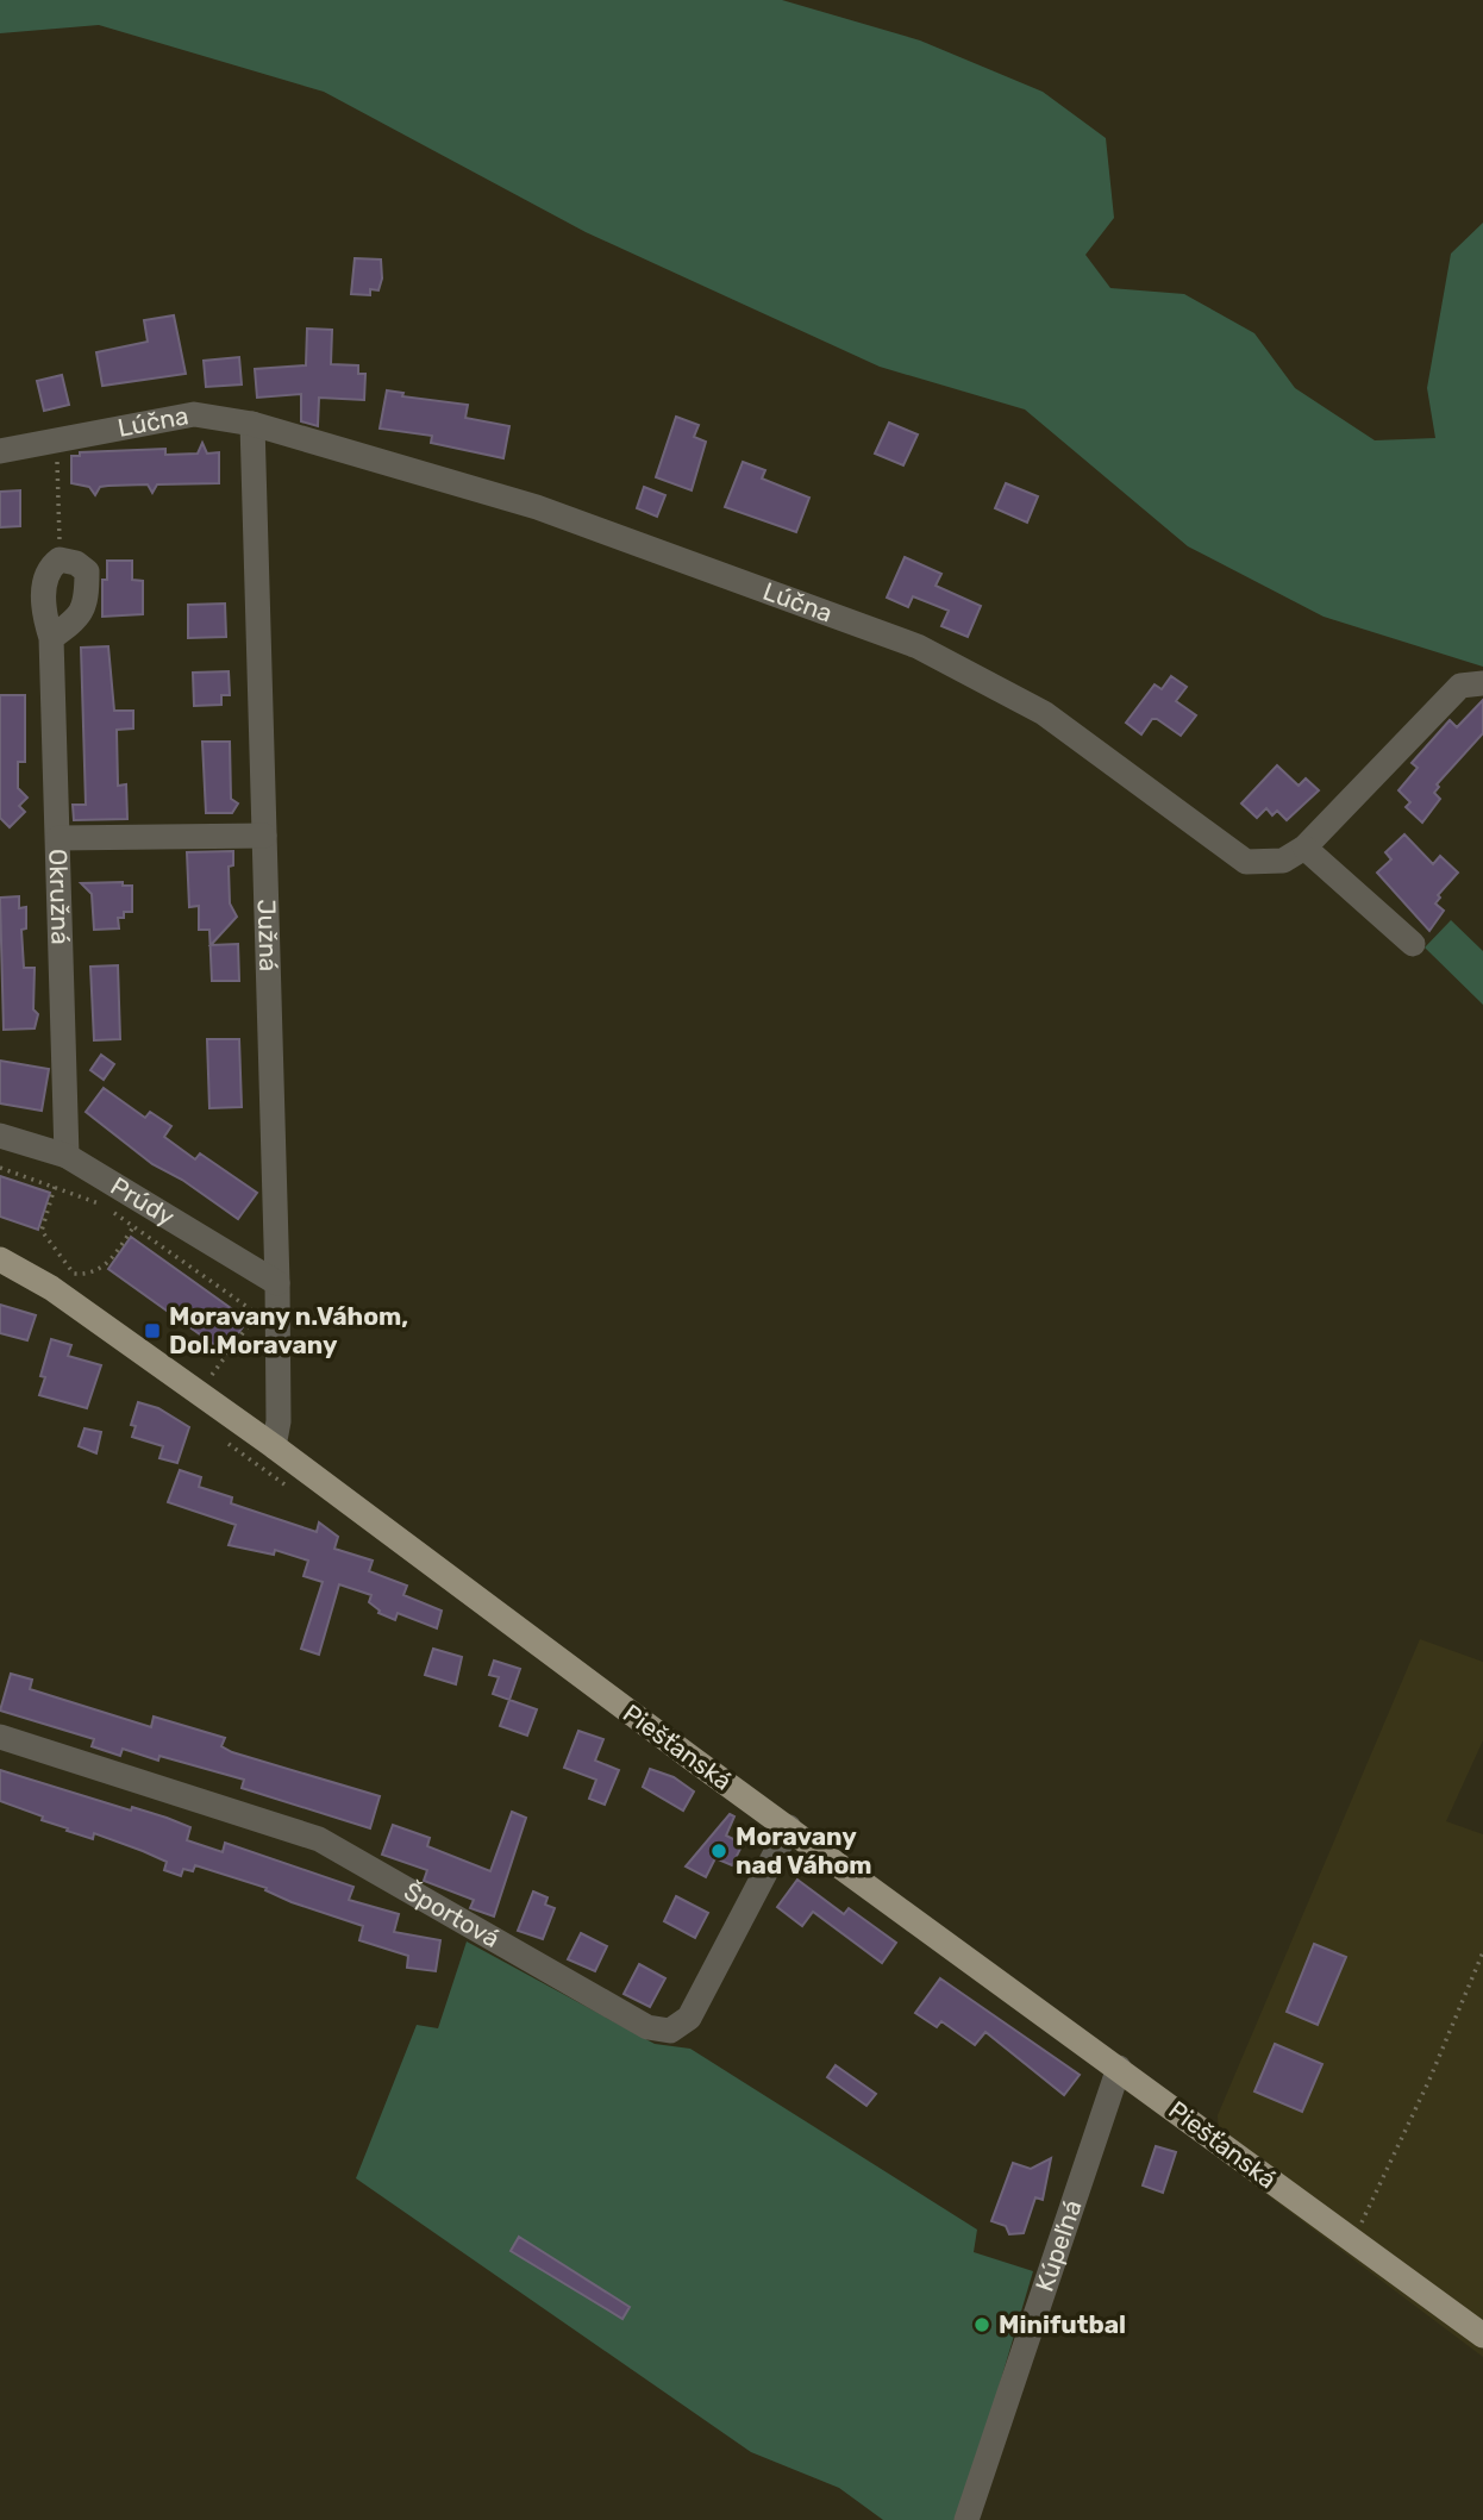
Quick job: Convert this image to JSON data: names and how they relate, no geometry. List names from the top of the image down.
{
  "streets": {
    "main road": ["Piešťanská"],
    "street": [
      "Lúčna",
      "Okružná",
      "Južná",
      "Prúdy",
      "Športová",
      "Kúpeľná"
    ]
  },
  "crossings": [
    ["Lúčna", "Južná"],
    ["Okružná", "Prúdy"],
    ["Južná", "Prúdy"],
    ["Južná", "Piešťanská"],
    ["Piešťanská", "Športová"],
    ["Piešťanská", "Kúpeľná"]
  ],
  "places": {
    "transit": ["Moravany n.Váhom, Dol.Moravany"],
    "other": ["Moravany nad Váhom", "Minifutbal"]
  }
}
